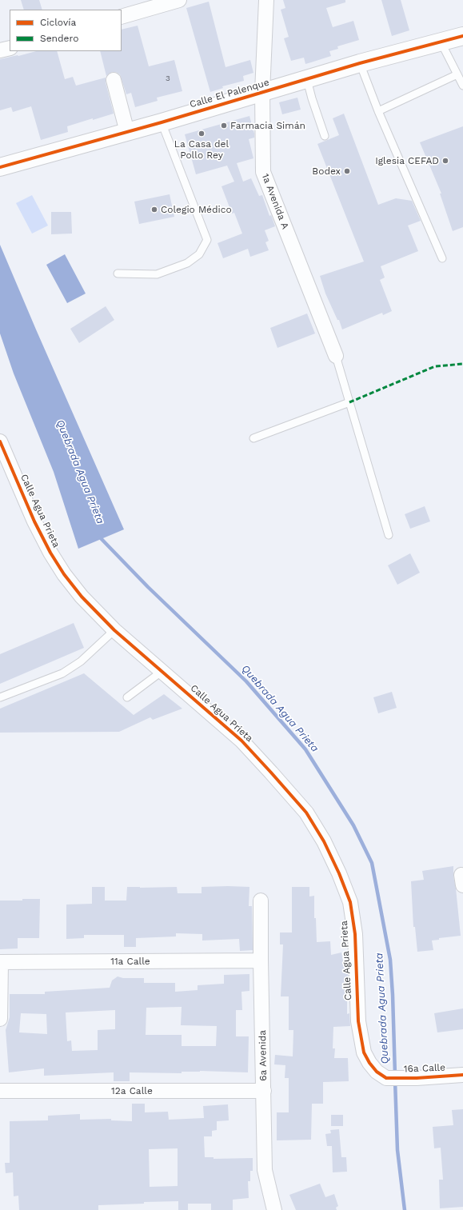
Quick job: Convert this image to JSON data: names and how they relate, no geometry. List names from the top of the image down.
{
  "streets": {
    "street": [
      "Calle El Palenque",
      "1a Avenida A",
      "Calle Agua Prieta",
      "11a Calle",
      "6a Avenida",
      "16a Calle",
      "12a Calle"
    ]
  },
  "crossings": [
    ["Calle El Palenque", "1a Avenida A"],
    ["Calle Agua Prieta", "16a Calle"],
    ["11a Calle", "6a Avenida"],
    ["6a Avenida", "12a Calle"]
  ],
  "water": ["Quebrada Agua Prieta"],
  "places": [
    "Farmacia Simán",
    "La Casa del Pollo Rey",
    "Iglesia CEFAD",
    "Bodex",
    "Colegio Médico"
  ],
  "house_numbers": ["3"],
  "legend": ["Ciclovía", "Sendero"]
}
